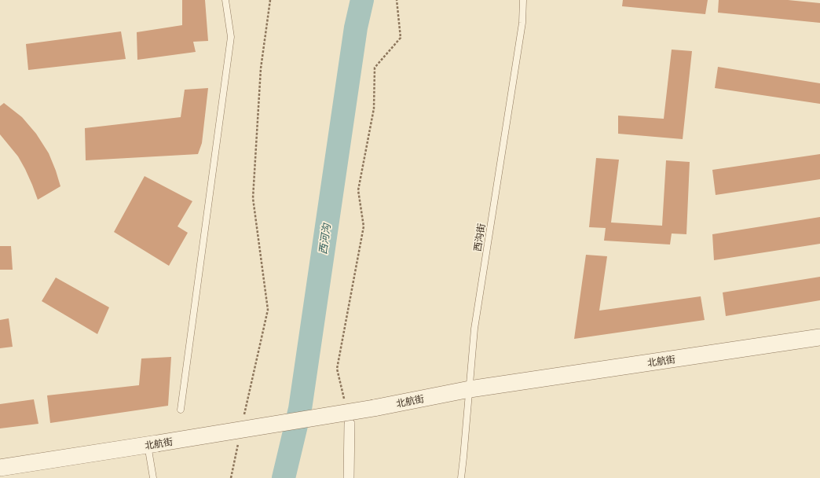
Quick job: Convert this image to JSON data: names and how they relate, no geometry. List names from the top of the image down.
{
  "streets": {
    "street": ["北航街"],
    "lane": ["西沟街"]
  },
  "crossings": [
    ["西沟街", "北航街"]
  ],
  "water": ["西河沟"]
}
